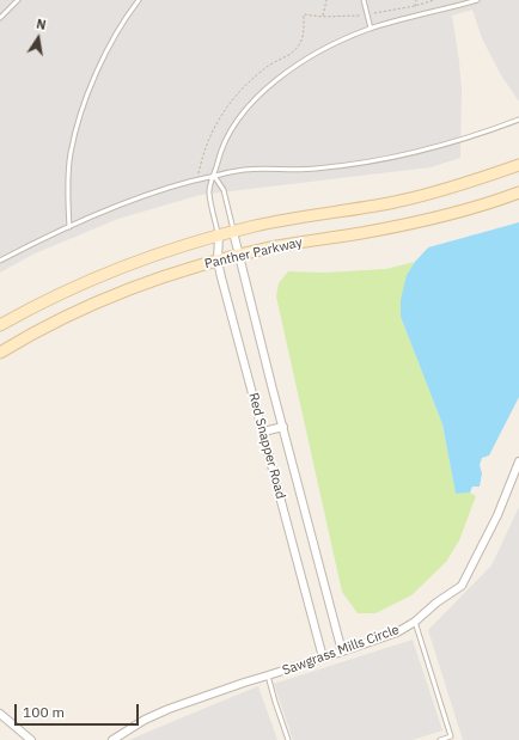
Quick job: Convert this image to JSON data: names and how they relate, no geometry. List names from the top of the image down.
{
  "streets": {
    "main road": ["Panther Parkway"],
    "street": ["Red Snapper Road", "Sawgrass Mills Circle"]
  },
  "crossings": [
    ["Panther Parkway", "Red Snapper Road"],
    ["Red Snapper Road", "Sawgrass Mills Circle"]
  ],
  "scale_bar": "100 m",
  "north": "top"
}
